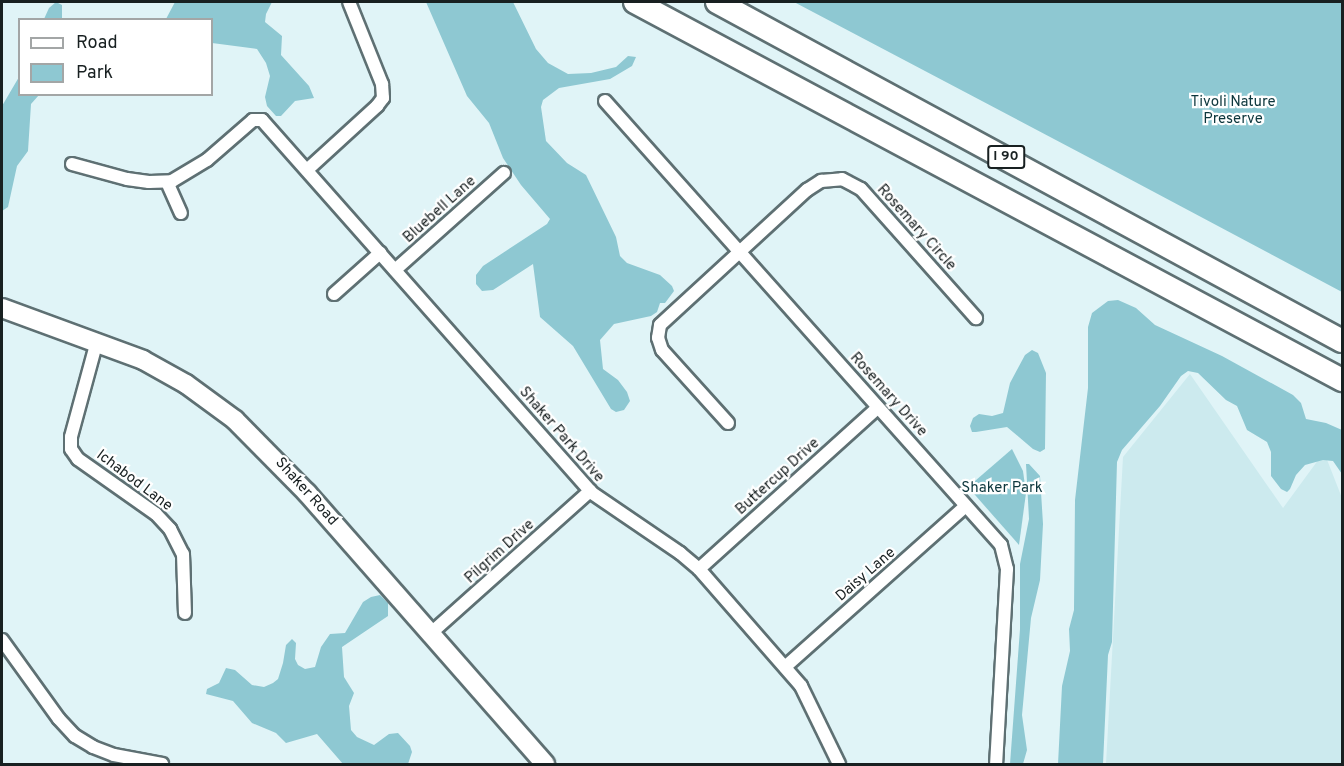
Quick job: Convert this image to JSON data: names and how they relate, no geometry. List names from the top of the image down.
{
  "streets": {
    "highway": ["I 90"],
    "main road": ["Shaker Road"],
    "street": [
      "Bluebell Lane",
      "Rosemary Circle",
      "Rosemary Drive",
      "Shaker Park Drive",
      "Buttercup Drive",
      "Ichabod Lane",
      "Pilgrim Drive",
      "Daisy Lane"
    ]
  },
  "crossings": [
    ["Bluebell Lane", "Shaker Park Drive"],
    ["Rosemary Circle", "Rosemary Drive"],
    ["Rosemary Drive", "Buttercup Drive"],
    ["Rosemary Drive", "Daisy Lane"],
    ["Shaker Park Drive", "Buttercup Drive"],
    ["Shaker Park Drive", "Pilgrim Drive"],
    ["Shaker Park Drive", "Daisy Lane"],
    ["Ichabod Lane", "Shaker Road"],
    ["Shaker Road", "Pilgrim Drive"]
  ],
  "parks": ["Tivoli Nature Preserve", "Shaker Park"],
  "legend": ["Road", "Park"]
}
